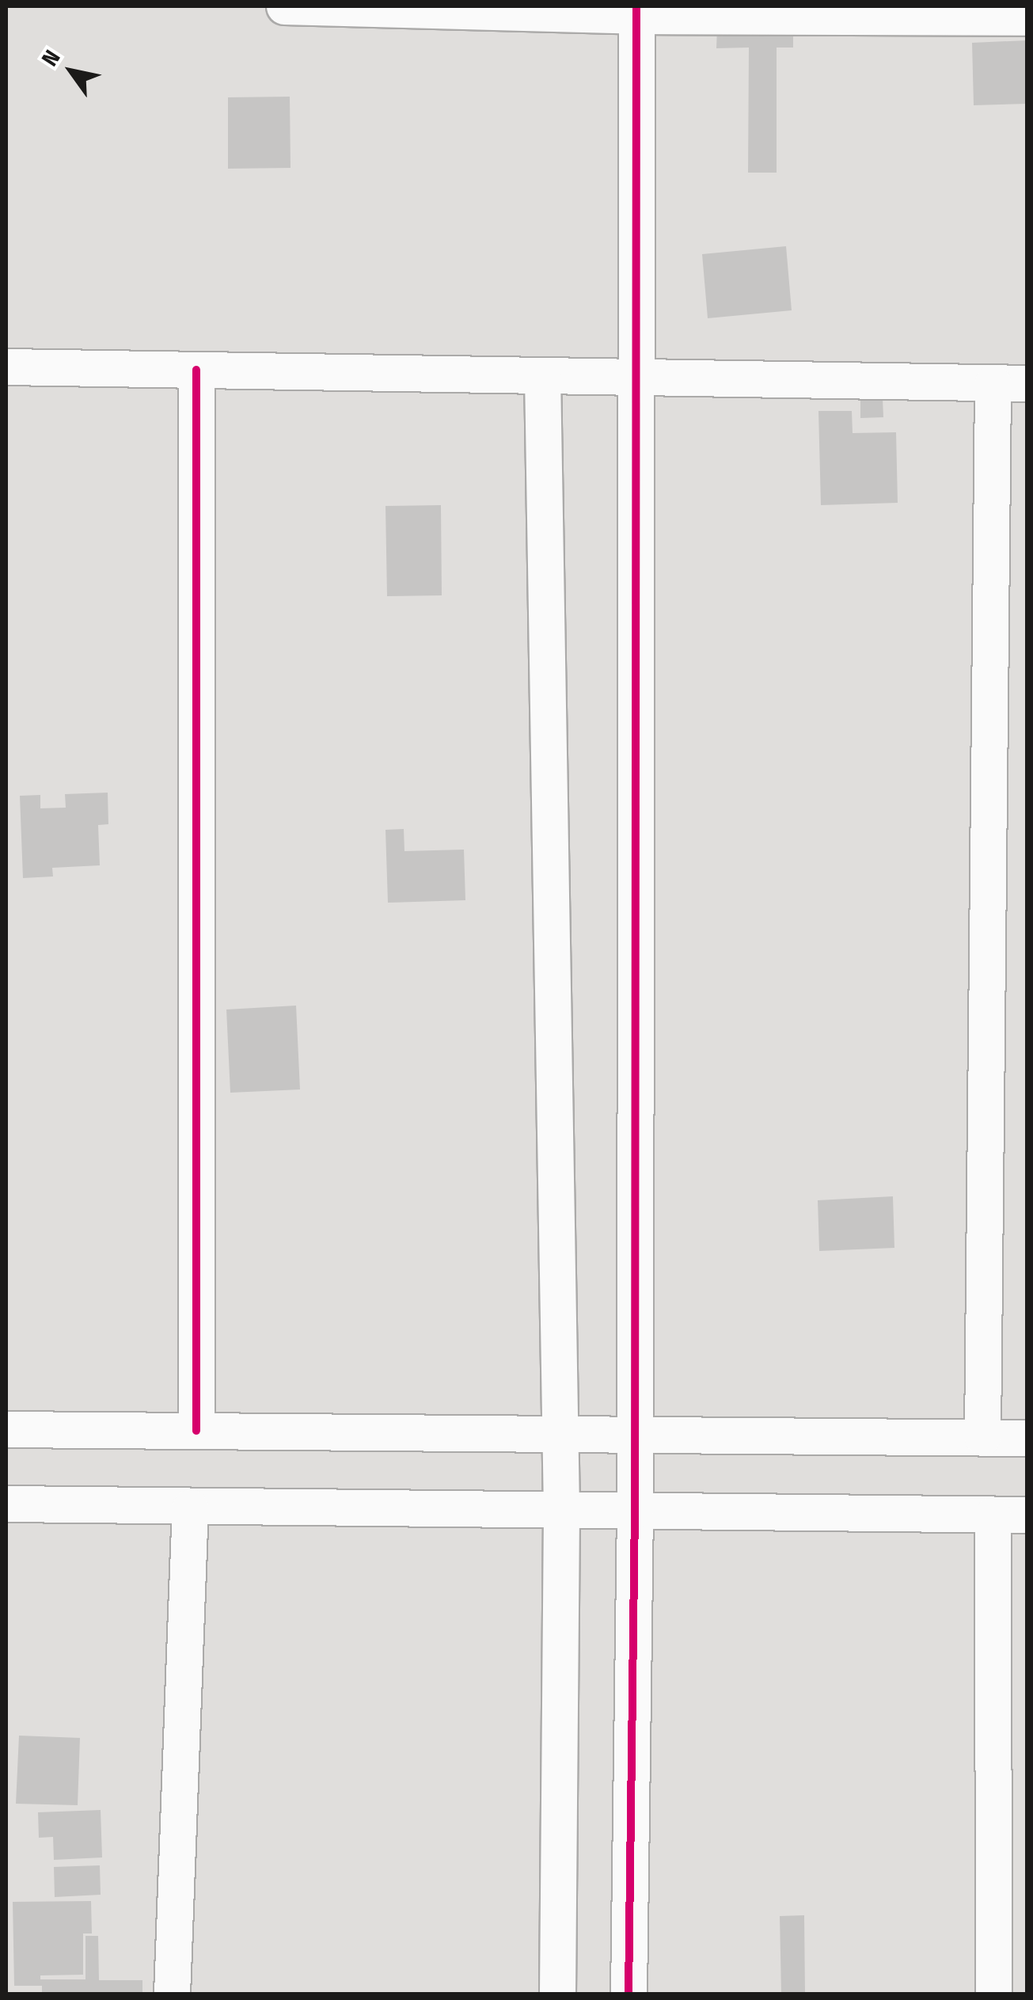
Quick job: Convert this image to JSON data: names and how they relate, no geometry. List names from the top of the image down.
{
  "north": "top left"
}
